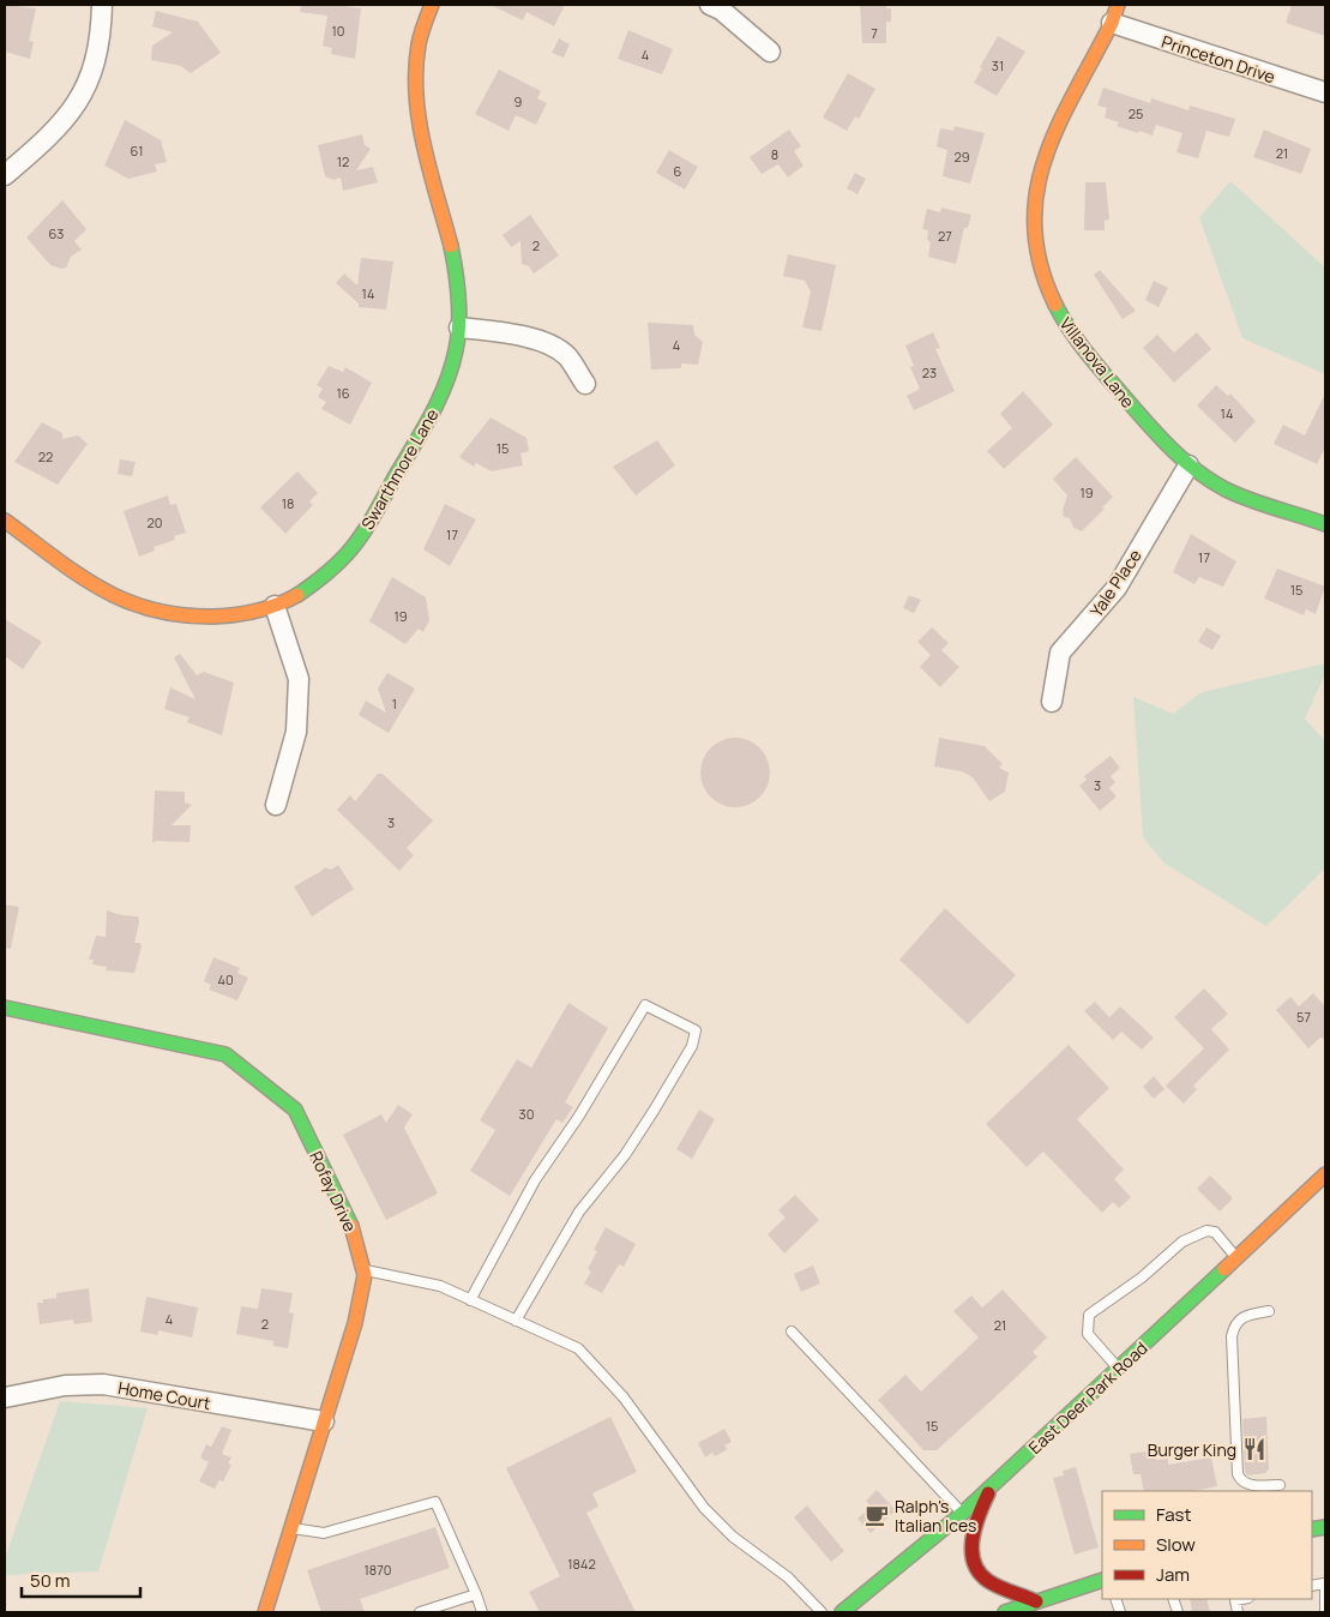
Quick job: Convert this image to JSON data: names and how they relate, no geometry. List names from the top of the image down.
{
  "streets": {
    "street": [
      "Princeton Drive",
      "Villanova Lane",
      "Swarthmore Lane",
      "Yale Place",
      "Rofay Drive",
      "Home Court",
      "East Deer Park Road"
    ]
  },
  "crossings": [
    ["Princeton Drive", "Villanova Lane"],
    ["Villanova Lane", "Yale Place"],
    ["Rofay Drive", "Home Court"]
  ],
  "places": {
    "restaurant": ["Burger King"],
    "cafe": ["Ralph's Italian Ices"]
  },
  "house_numbers": [
    "10",
    "7",
    "4",
    "31",
    "9",
    "25",
    "61",
    "21",
    "8",
    "29",
    "12",
    "6",
    "63",
    "27",
    "2",
    "14",
    "4",
    "23",
    "16",
    "14",
    "15",
    "22",
    "19",
    "18",
    "20",
    "17",
    "17",
    "15",
    "19",
    "1",
    "3",
    "3",
    "40",
    "57",
    "30",
    "4",
    "2",
    "21",
    "15",
    "1842",
    "1870"
  ],
  "legend": ["Fast", "Slow", "Jam"],
  "scale_bar": "50 m"
}
